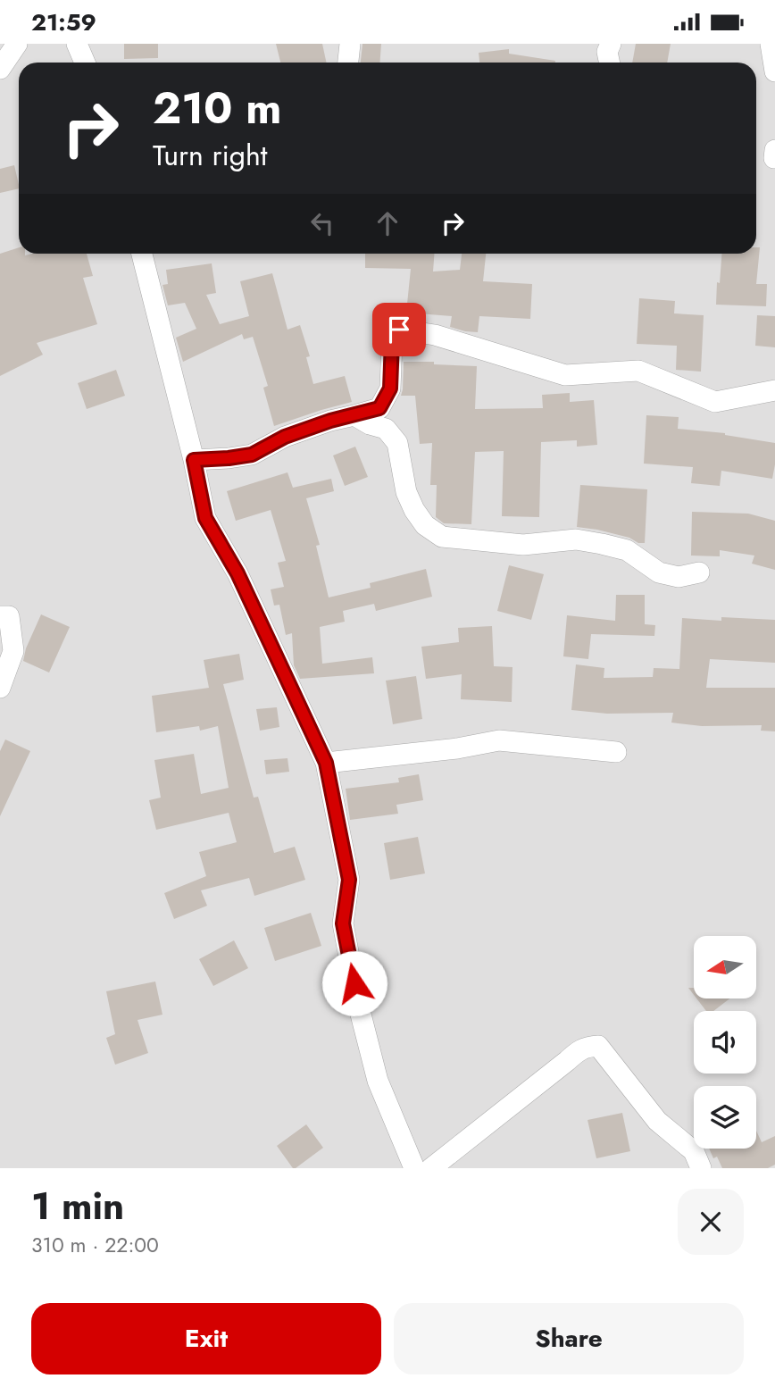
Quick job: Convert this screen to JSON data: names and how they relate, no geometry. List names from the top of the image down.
{
  "north": "left",
  "page": {
    "status": "21:59",
    "turn": ["210 m", "Turn right"],
    "heading": ["1 min", "310 m · 22:00"],
    "buttons": ["Exit", "Share"]
  }
}
